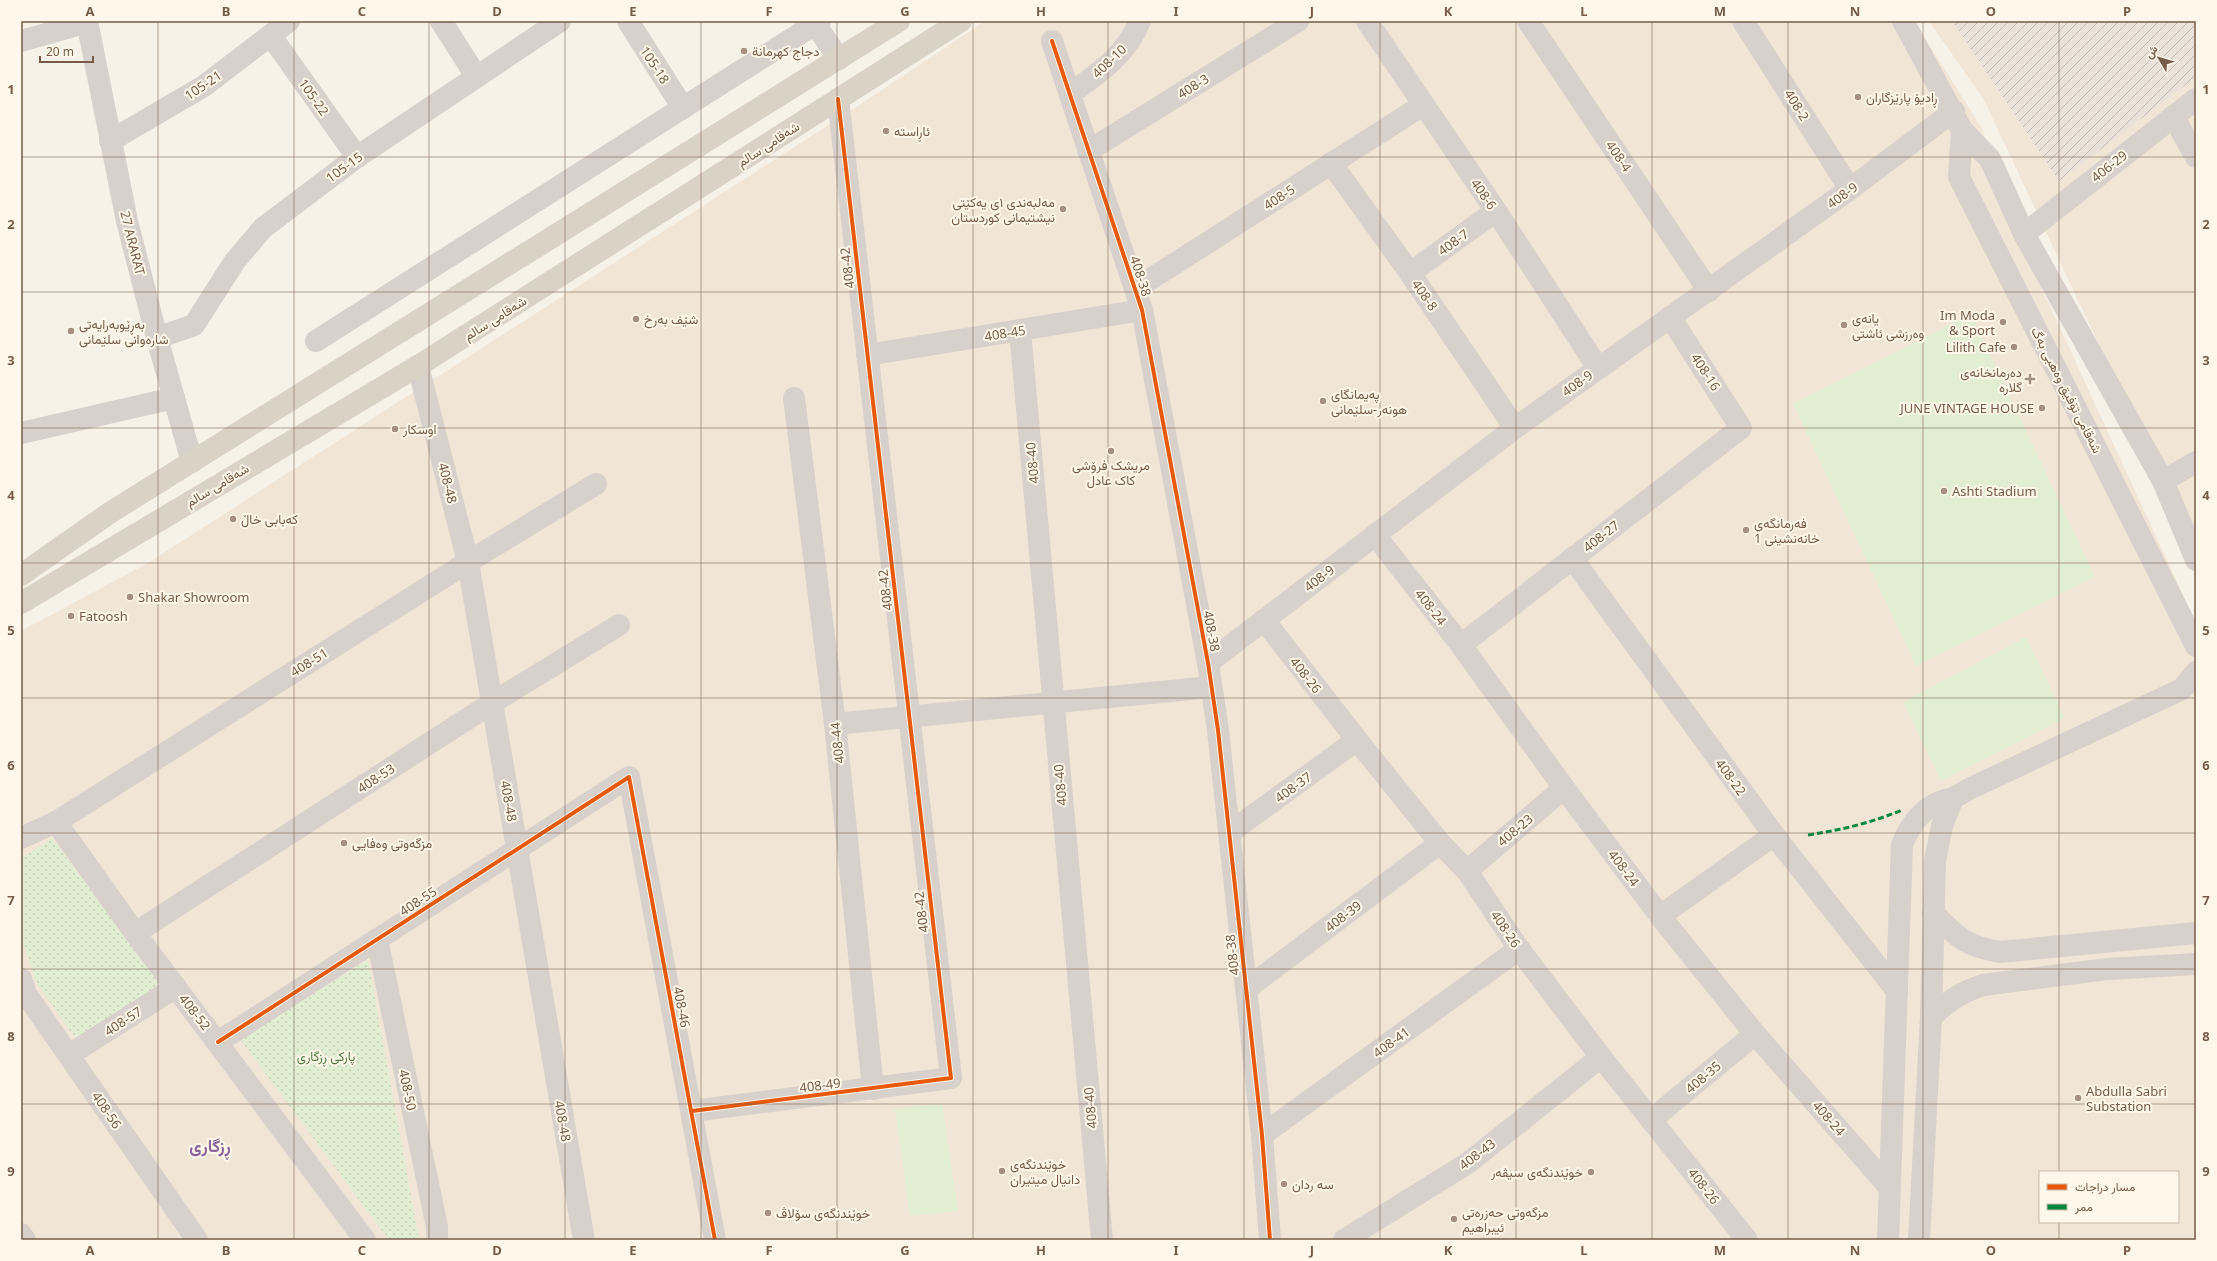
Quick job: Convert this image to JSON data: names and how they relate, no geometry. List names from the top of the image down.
{
  "streets": {
    "main road": ["شەقامی سالم"],
    "street": [
      "408-10",
      "105-18",
      "105-21",
      "408-3",
      "105-22",
      "408-2",
      "408-4",
      "406-29",
      "105-15",
      "408-6",
      "408-9",
      "408-5",
      "408-7",
      "27 ARARAT",
      "408-42",
      "408-38",
      "408-8",
      "408-45",
      "408-16",
      "شەقامی تۆفیق وەهبی بەگ",
      "408-40",
      "408-48",
      "408-27",
      "408-24",
      "408-51",
      "408-26",
      "408-44",
      "408-22",
      "408-53",
      "408-37",
      "408-23",
      "408-55",
      "408-39",
      "408-46",
      "408-52",
      "408-57",
      "408-41",
      "408-35",
      "408-49",
      "408-50",
      "408-56",
      "408-43"
    ]
  },
  "crossings": [
    ["408-10", "408-38"],
    ["105-21", "105-22"],
    ["105-21", "27 ARARAT"],
    ["408-3", "408-38"],
    ["105-22", "105-15"],
    ["408-2", "408-9"],
    ["شەقامی سالم", "408-42"],
    ["شەقامی سالم", "408-48"],
    ["408-4", "408-9"],
    ["105-15", "27 ARARAT"],
    ["408-6", "408-9"],
    ["408-6", "408-5"],
    ["408-6", "408-7"],
    ["408-9", "408-38"],
    ["408-9", "408-8"],
    ["408-9", "408-16"],
    ["408-9", "شەقامی تۆفیق وەهبی بەگ"],
    ["408-9", "408-24"],
    ["408-9", "408-26"],
    ["408-5", "408-38"],
    ["408-5", "408-8"],
    ["408-7", "408-8"],
    ["408-42", "408-45"],
    ["408-42", "408-49"],
    ["408-38", "408-45"],
    ["408-38", "408-37"],
    ["408-38", "408-39"],
    ["408-38", "408-41"],
    ["408-45", "408-40"],
    ["408-16", "408-27"],
    ["408-48", "408-51"],
    ["408-48", "408-53"],
    ["408-48", "408-55"],
    ["408-27", "408-24"],
    ["408-27", "408-22"],
    ["408-24", "408-23"],
    ["408-24", "408-35"],
    ["408-51", "408-52"],
    ["408-26", "408-37"],
    ["408-26", "408-23"],
    ["408-26", "408-39"],
    ["408-26", "408-41"],
    ["408-26", "408-35"],
    ["408-26", "408-43"],
    ["408-44", "408-49"],
    ["408-53", "408-52"],
    ["408-55", "408-46"],
    ["408-55", "408-52"],
    ["408-55", "408-50"],
    ["408-46", "408-49"],
    ["408-52", "408-57"],
    ["408-57", "408-56"]
  ],
  "districts": ["ڕزگاری"],
  "parks": ["پارکی ڕزگاری"],
  "places": {
    "other": [
      "دجاج كهرمانة",
      "ڕادیۆ پارێزگاران",
      "ئاڕاستە",
      "مەلبەندی ١ی یەکێتی نیشتیمانی کوردستان",
      "شێف بەرخ",
      "Im Moda & Sport",
      "یانەی وەرزشی ئاشتی",
      "بەڕێوبەرایەتی شارەوانی سلێمانی",
      "Lilith Cafe",
      "پەیمانگای هونەر-سلێمانی",
      "JUNE VINTAGE HOUSE",
      "اوسكار",
      "مریشک فرۆشی کاک عادل",
      "Ashti Stadium",
      "کەبابی خاڵ",
      "فەرمانگەی خانەنشینی 1",
      "Shakar Showroom",
      "Fatoosh",
      "مزگەوتی وەفایی",
      "Abdulla Sabri Substation",
      "خوێندنگەی دانیال میتیران",
      "خوێندنگەی سیڤەر",
      "سه ردان",
      "خوێندنگەی سۆلاڤ",
      "مزگەوتی حەزرەتی ئیبراهیم"
    ],
    "health": ["دەرمانخانەی گلارە"]
  },
  "legend": ["مسار دراجات", "ممر"],
  "scale_bar": "20 m",
  "north": "top left",
  "grid": {
    "columns": [
      "A",
      "B",
      "C",
      "D",
      "E",
      "F",
      "G",
      "H",
      "I",
      "J",
      "K",
      "L",
      "M",
      "N",
      "O",
      "P"
    ],
    "rows": [
      "1",
      "2",
      "3",
      "4",
      "5",
      "6",
      "7",
      "8",
      "9"
    ]
  }
}
